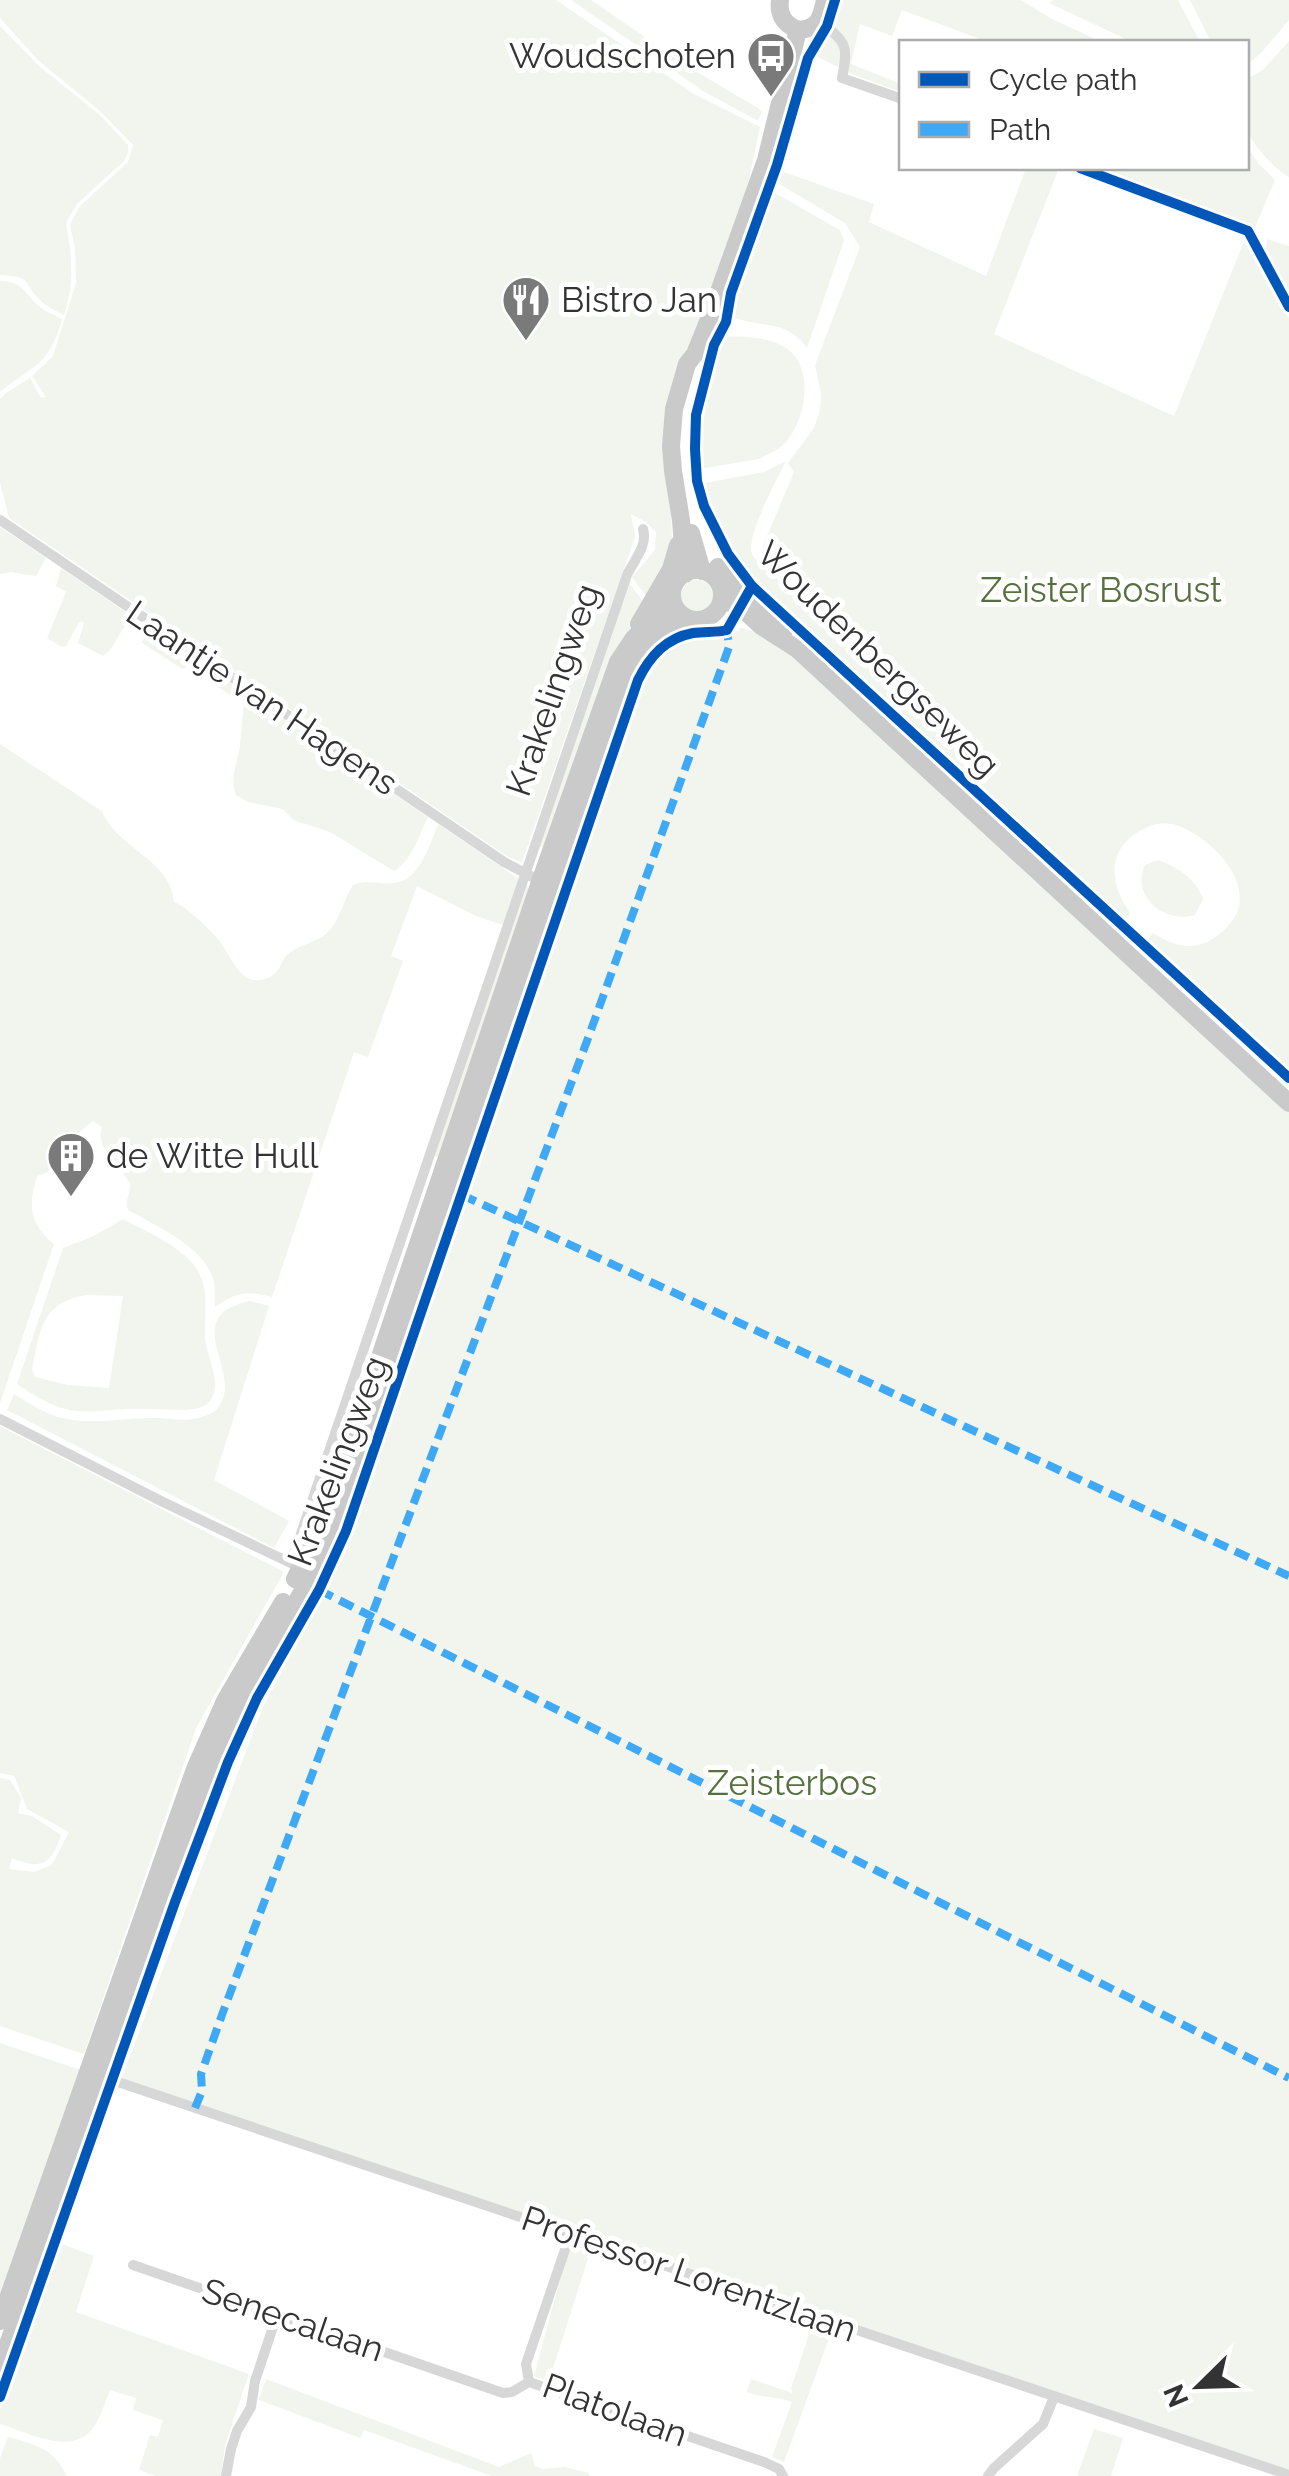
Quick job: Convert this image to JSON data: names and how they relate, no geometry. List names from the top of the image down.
{
  "streets": {
    "main road": ["Woudenbergseweg", "Krakelingweg"],
    "street": [
      "Laantje van Hagens",
      "Professor Lorentzlaan",
      "Senecalaan",
      "Platolaan"
    ]
  },
  "crossings": [
    ["Woudenbergseweg", "Krakelingweg"],
    ["Krakelingweg", "Laantje van Hagens"],
    ["Krakelingweg", "Professor Lorentzlaan"],
    ["Professor Lorentzlaan", "Platolaan"],
    ["Senecalaan", "Platolaan"]
  ],
  "parks": ["Zeister Bosrust", "Zeisterbos"],
  "places": {
    "bus stop": ["Woudschoten"],
    "restaurant": ["Bistro Jan"],
    "building": ["de Witte Hull"]
  },
  "legend": ["Cycle path", "Path"],
  "north": "bottom left"
}
